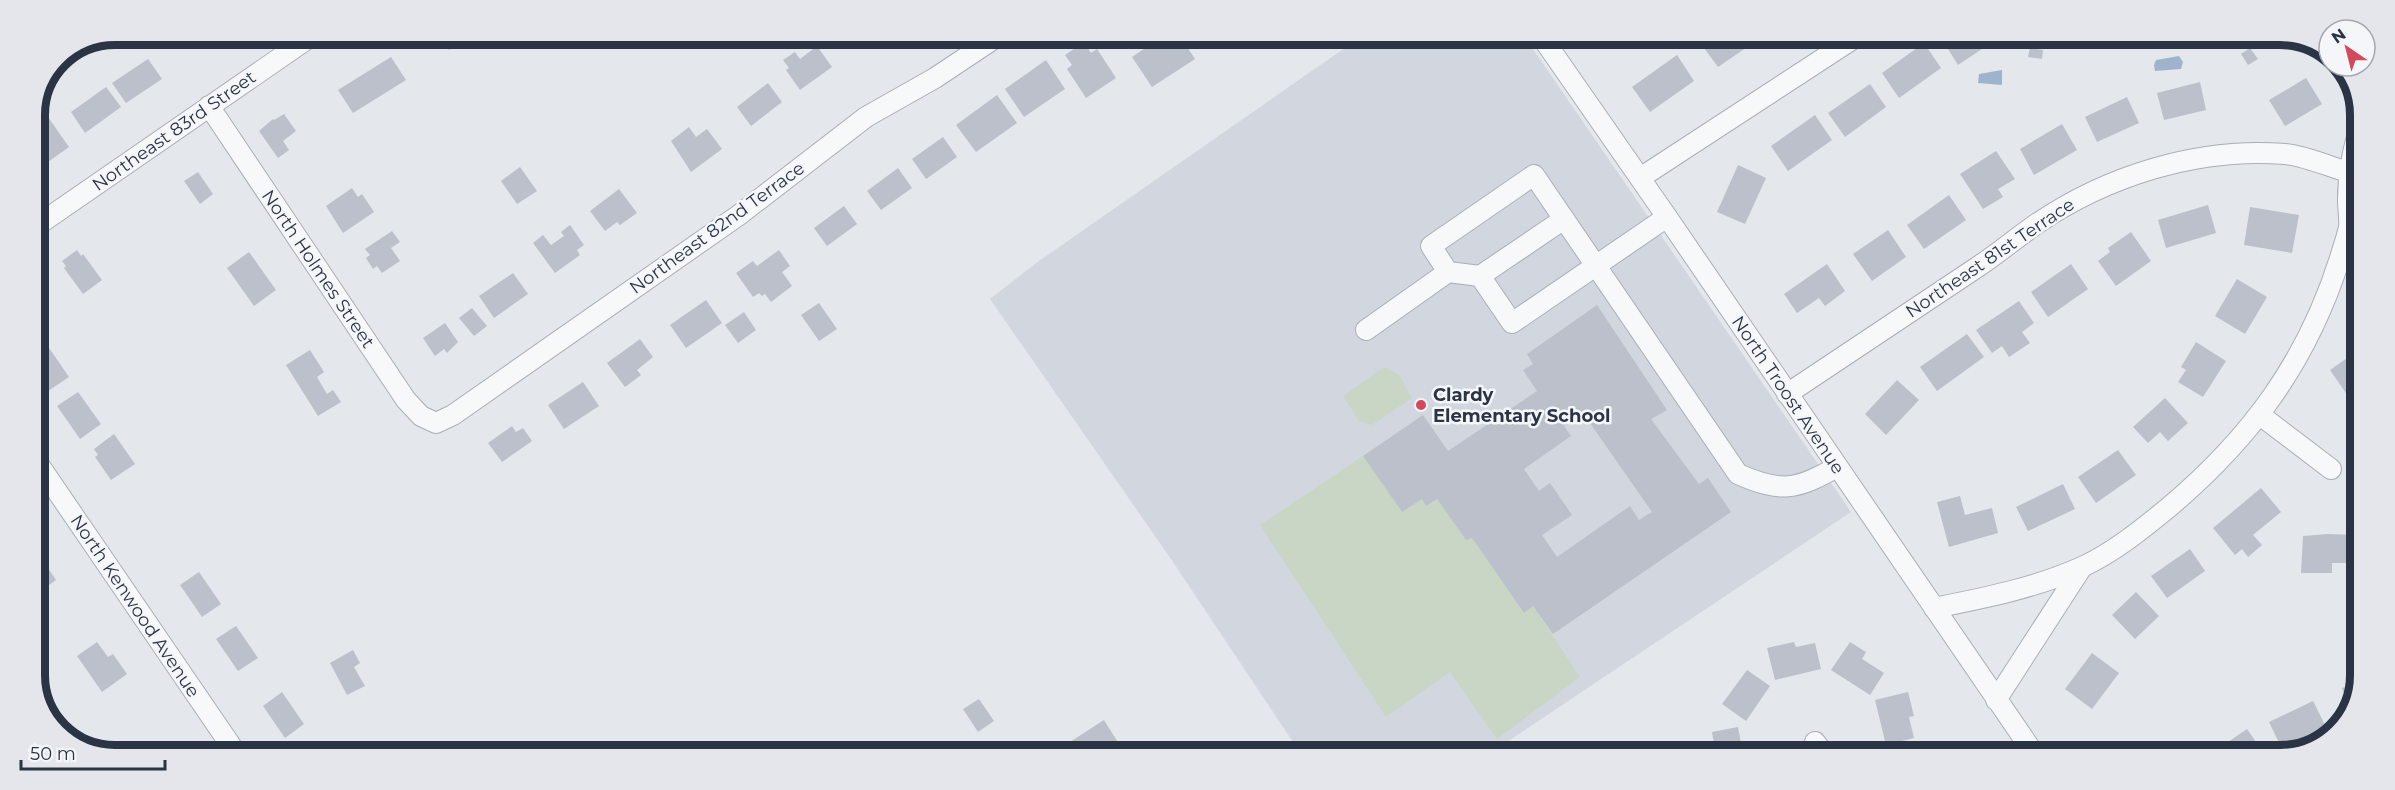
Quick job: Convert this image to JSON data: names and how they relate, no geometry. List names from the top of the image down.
{
  "streets": {
    "street": [
      "Northeast 83rd Street",
      "Northeast 82nd Terrace",
      "Northeast 81st Terrace",
      "North Holmes Street",
      "North Troost Avenue",
      "North Kenwood Avenue"
    ]
  },
  "crossings": [
    ["Northeast 83rd Street", "North Holmes Street"],
    ["Northeast 82nd Terrace", "North Holmes Street"],
    ["Northeast 81st Terrace", "North Troost Avenue"]
  ],
  "places": ["Clardy Elementary School"],
  "scale_bar": "50 m",
  "north": "top left"
}
